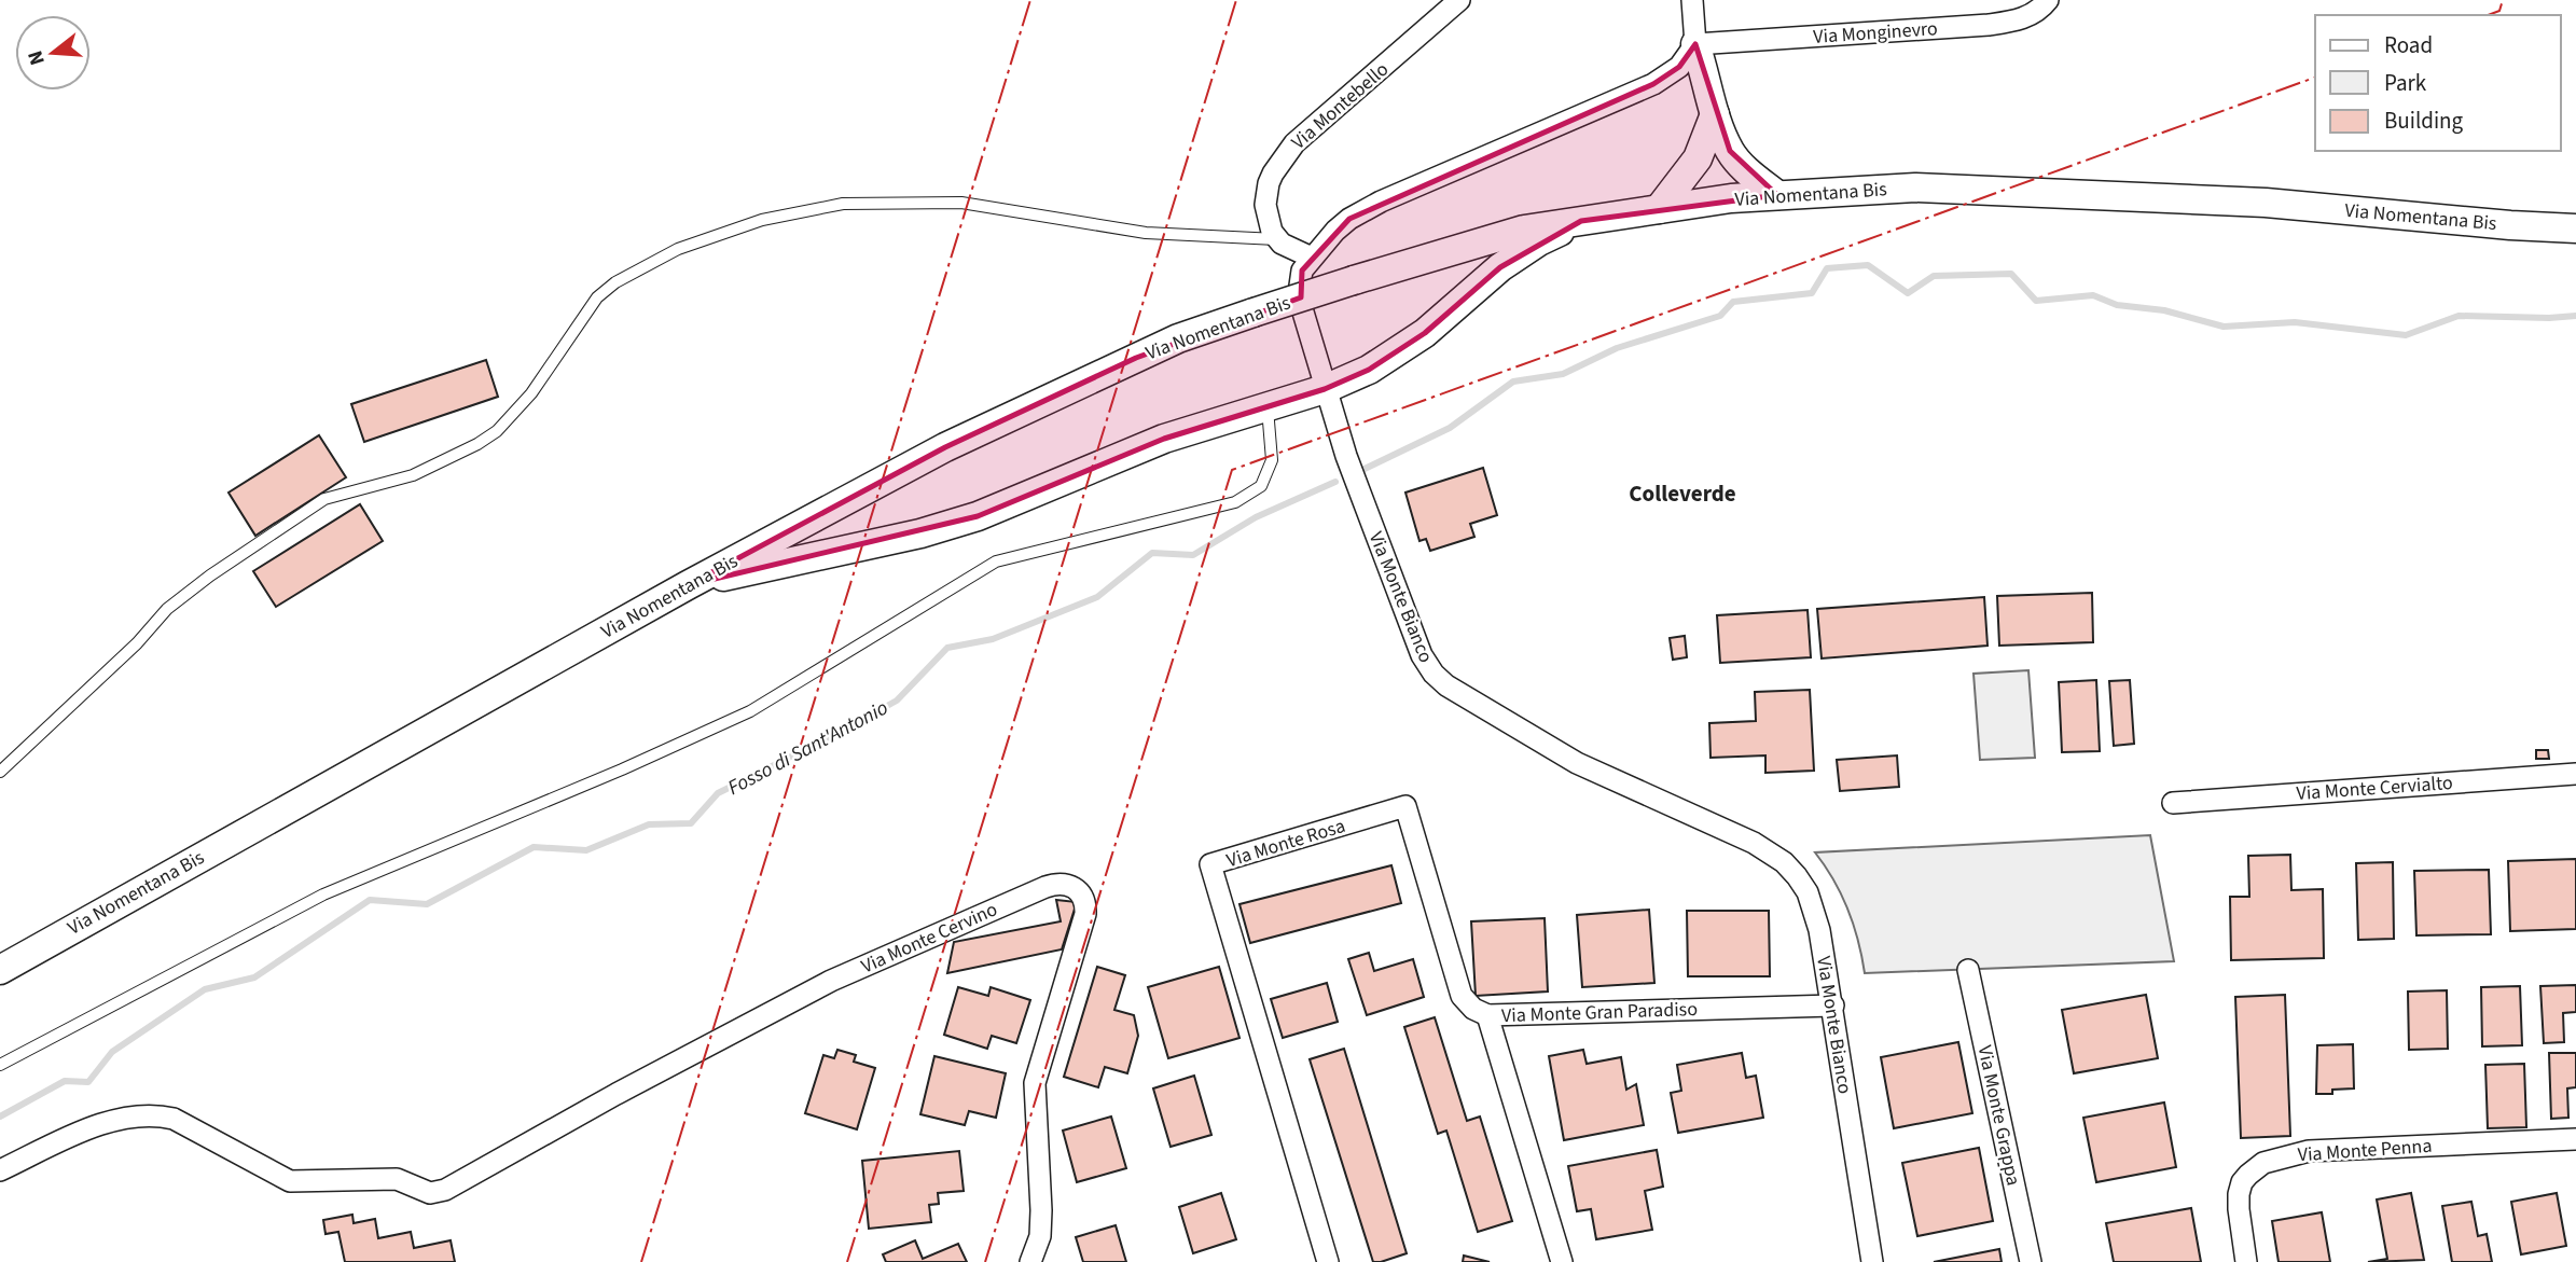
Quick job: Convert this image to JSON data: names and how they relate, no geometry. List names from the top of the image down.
{
  "streets": {
    "main road": ["Via Nomentana Bis"],
    "street": [
      "Via Monginevro",
      "Via Montebello",
      "Via Monte Bianco",
      "Via Monte Cervialto",
      "Via Monte Rosa",
      "Via Monte Cervino",
      "Via Monte Gran Paradiso",
      "Via Monte Grappa",
      "Via Monte Penna"
    ]
  },
  "crossings": [
    ["Via Monginevro", "Via Monte Bianco"],
    ["Via Monte Bianco", "Via Monte Gran Paradiso"],
    ["Via Monte Rosa", "Via Monte Gran Paradiso"]
  ],
  "districts": ["Colleverde"],
  "water": ["Fosso di Sant'Antonio"],
  "legend": ["Road", "Park", "Building"],
  "north": "left"
}
